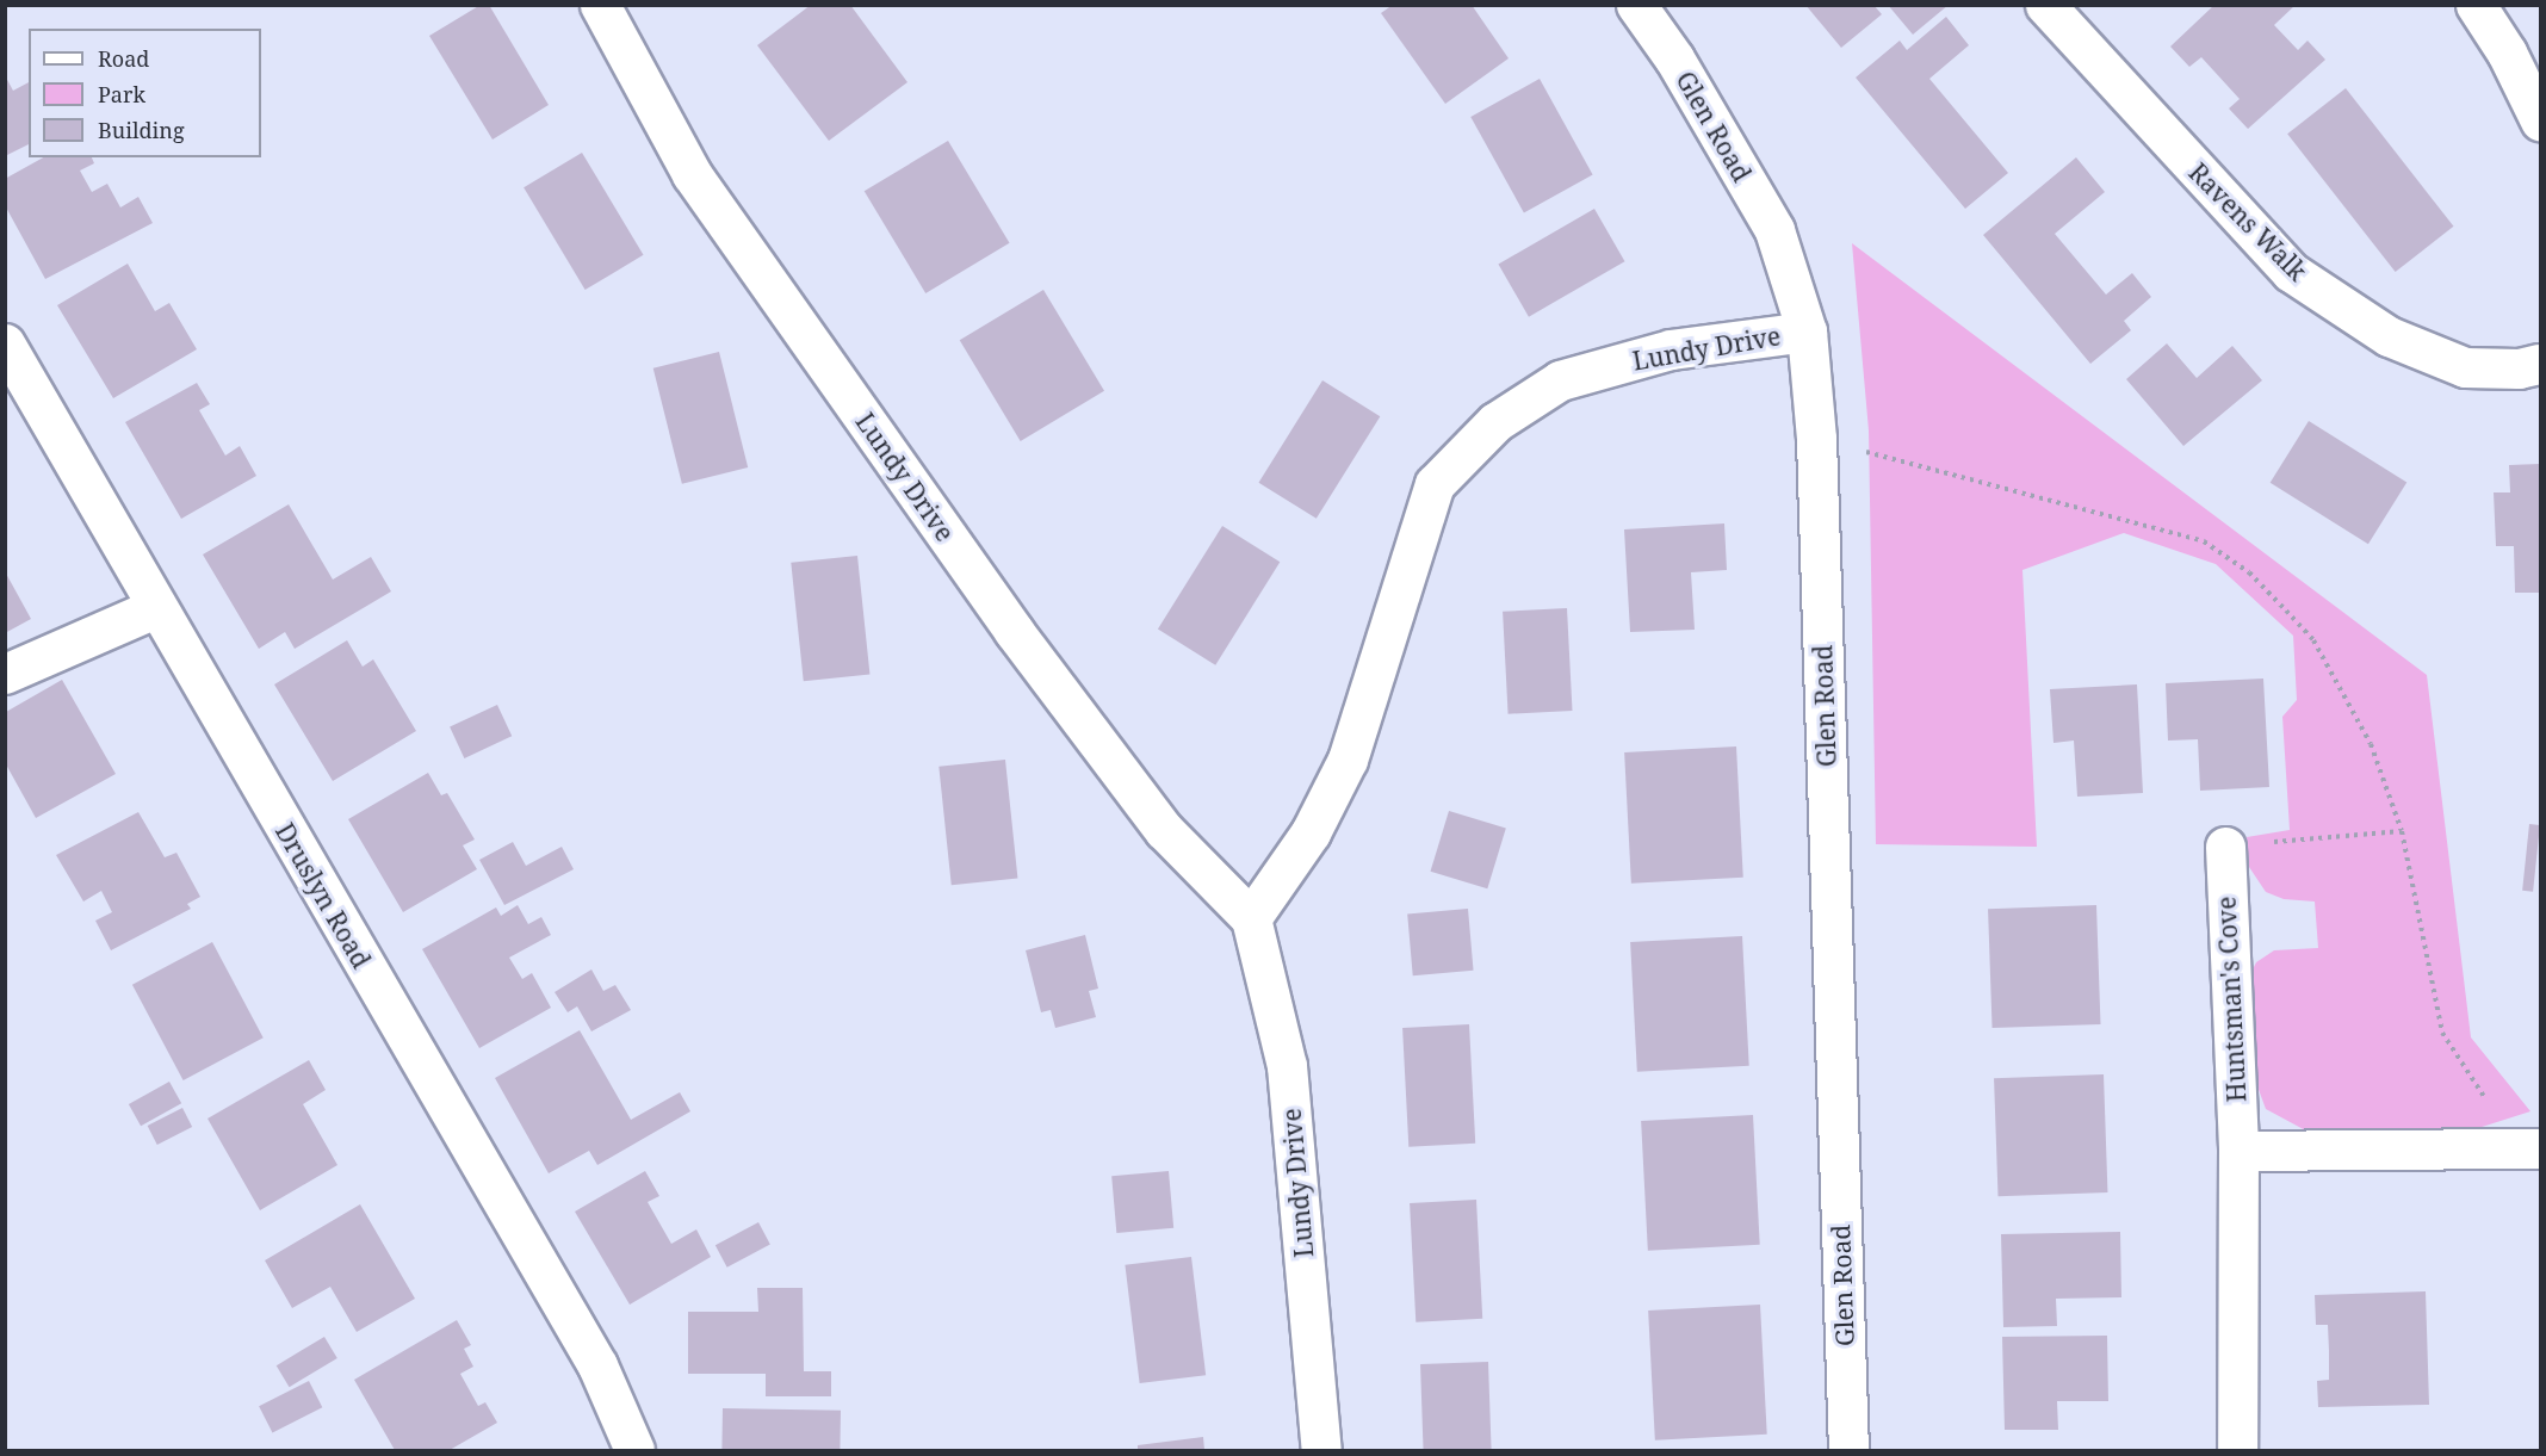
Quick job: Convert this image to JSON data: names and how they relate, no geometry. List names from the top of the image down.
{
  "streets": {
    "street": [
      "Glen Road",
      "Ravens Walk",
      "Lundy Drive",
      "Druslyn Road",
      "Huntsman's Cove"
    ]
  },
  "crossings": [
    ["Glen Road", "Lundy Drive"]
  ],
  "legend": ["Road", "Park", "Building"]
}
